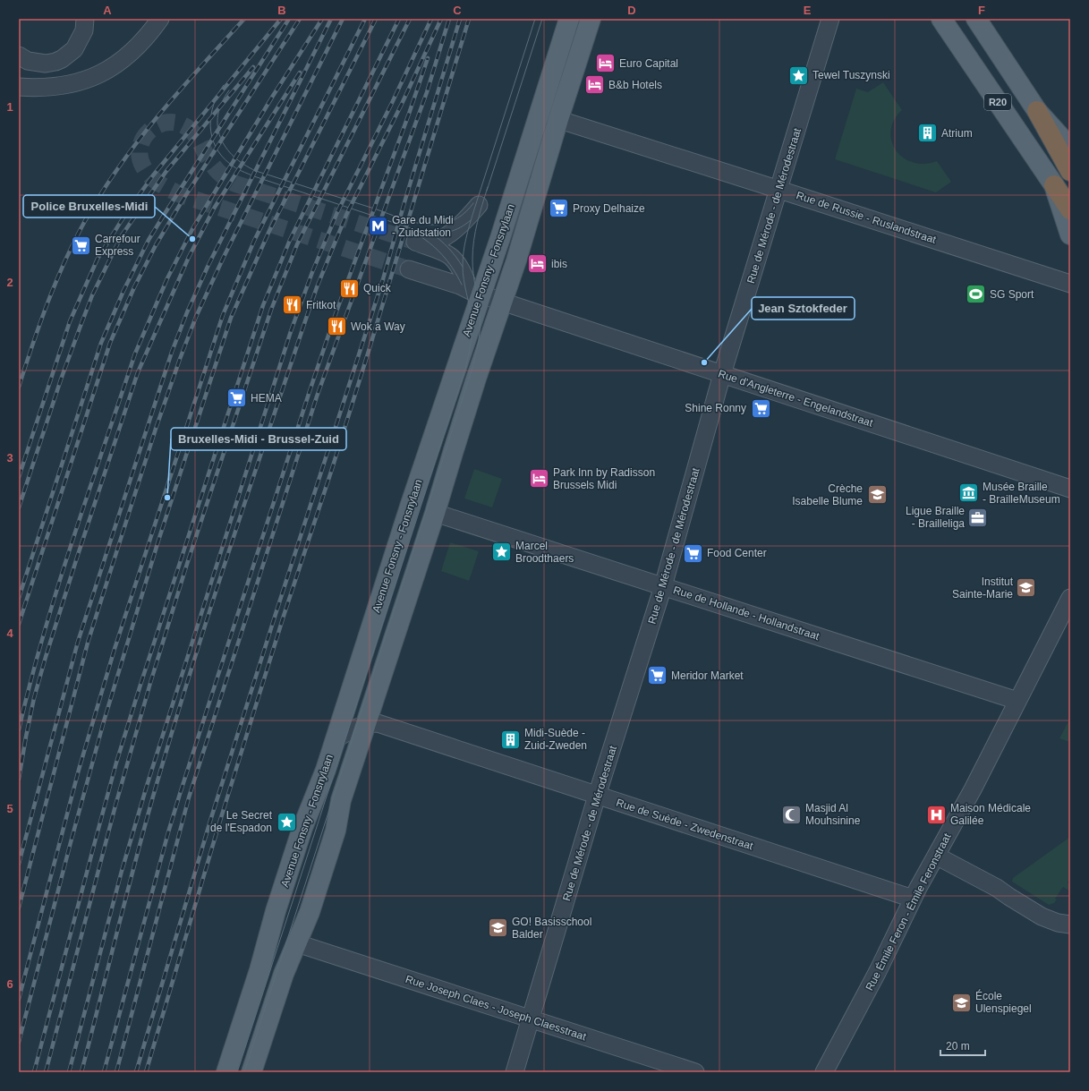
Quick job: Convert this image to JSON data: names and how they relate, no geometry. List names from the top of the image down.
{
  "streets": {
    "highway": ["R20"],
    "main road": ["Avenue Fonsny - Fonsnylaan"],
    "street": [
      "Rue de Mérode - de Mérodestraat",
      "Rue de Russie - Ruslandstraat",
      "Rue d'Angleterre - Engelandstraat",
      "Rue de Hollande - Hollandstraat",
      "Rue de Suède - Zwedenstraat",
      "Rue Émile Feron - Émile Feronstraat",
      "Rue Joseph Claes - Joseph Claesstraat"
    ]
  },
  "crossings": [
    ["Rue de Mérode - de Mérodestraat", "Rue de Russie - Ruslandstraat"],
    ["Rue de Mérode - de Mérodestraat", "Rue d'Angleterre - Engelandstraat"],
    ["Rue de Mérode - de Mérodestraat", "Rue de Hollande - Hollandstraat"],
    ["Rue de Mérode - de Mérodestraat", "Rue de Suède - Zwedenstraat"],
    ["Rue de Mérode - de Mérodestraat", "Rue Joseph Claes - Joseph Claesstraat"],
    ["Rue de Russie - Ruslandstraat", "Avenue Fonsny - Fonsnylaan"],
    ["Avenue Fonsny - Fonsnylaan", "Rue d'Angleterre - Engelandstraat"],
    ["Avenue Fonsny - Fonsnylaan", "Rue de Hollande - Hollandstraat"],
    ["Avenue Fonsny - Fonsnylaan", "Rue de Suède - Zwedenstraat"],
    ["Avenue Fonsny - Fonsnylaan", "Rue Joseph Claes - Joseph Claesstraat"],
    ["Rue de Hollande - Hollandstraat", "Rue Émile Feron - Émile Feronstraat"],
    ["Rue de Suède - Zwedenstraat", "Rue Émile Feron - Émile Feronstraat"]
  ],
  "places": {
    "hotel": [
      "Euro Capital",
      "B&b Hotels",
      "ibis",
      "Park Inn by Radisson Brussels Midi"
    ],
    "place": ["Tewel Tuszynski", "Marcel Broodthaers", "Le Secret de l'Espadon"],
    "building": ["Atrium", "Midi-Suède - Zuid-Zweden"],
    "supermarket": [
      "Proxy Delhaize",
      "Carrefour Express",
      "HEMA",
      "Shine Ronny",
      "Food Center",
      "Meridor Market"
    ],
    "metro station": ["Gare du Midi - Zuidstation"],
    "other": ["Police Bruxelles-Midi", "Jean Sztokfeder", "Bruxelles-Midi - Brussel-Zuid"],
    "restaurant": ["Quick", "Fritkot", "Wok a Way"],
    "sports": ["SG Sport"],
    "museum": ["Musée Braille - BrailleMuseum"],
    "school or university": [
      "Crèche Isabelle Blume",
      "Institut Sainte-Marie",
      "GO! Basisschool Balder",
      "École Ulenspiegel"
    ],
    "office": ["Ligue Braille - Brailleliga"],
    "mosque": ["Masjid Al Mouhsinine"],
    "hospital": ["Maison Médicale Galilée"]
  },
  "scale_bar": "20 m",
  "grid": {
    "columns": [
      "A",
      "B",
      "C",
      "D",
      "E",
      "F"
    ],
    "rows": [
      "1",
      "2",
      "3",
      "4",
      "5",
      "6"
    ]
  }
}
